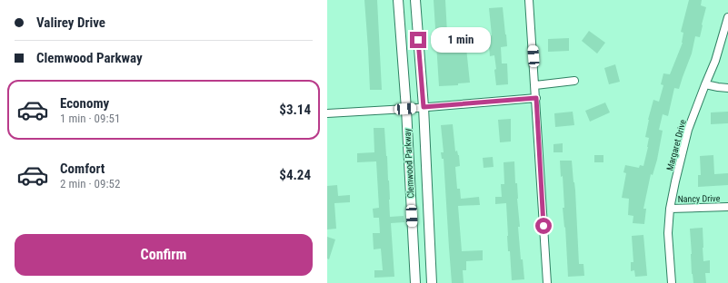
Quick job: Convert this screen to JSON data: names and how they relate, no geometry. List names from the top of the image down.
{
  "streets": {
    "street": ["Margaret Drive", "Clemwood Parkway", "Nancy Drive"]
  },
  "crossings": [
    ["Margaret Drive", "Nancy Drive"]
  ],
  "page": {
    "banner": ["Valirey Drive", "Clemwood Parkway"],
    "bubble": "1 min",
    "list": [
      {
        "name": "Economy",
        "note": "1 min · 09:51",
        "value": "$3.14"
      },
      {
        "name": "Comfort",
        "note": "2 min · 09:52",
        "value": "$4.24"
      }
    ],
    "buttons": "Confirm"
  }
}
